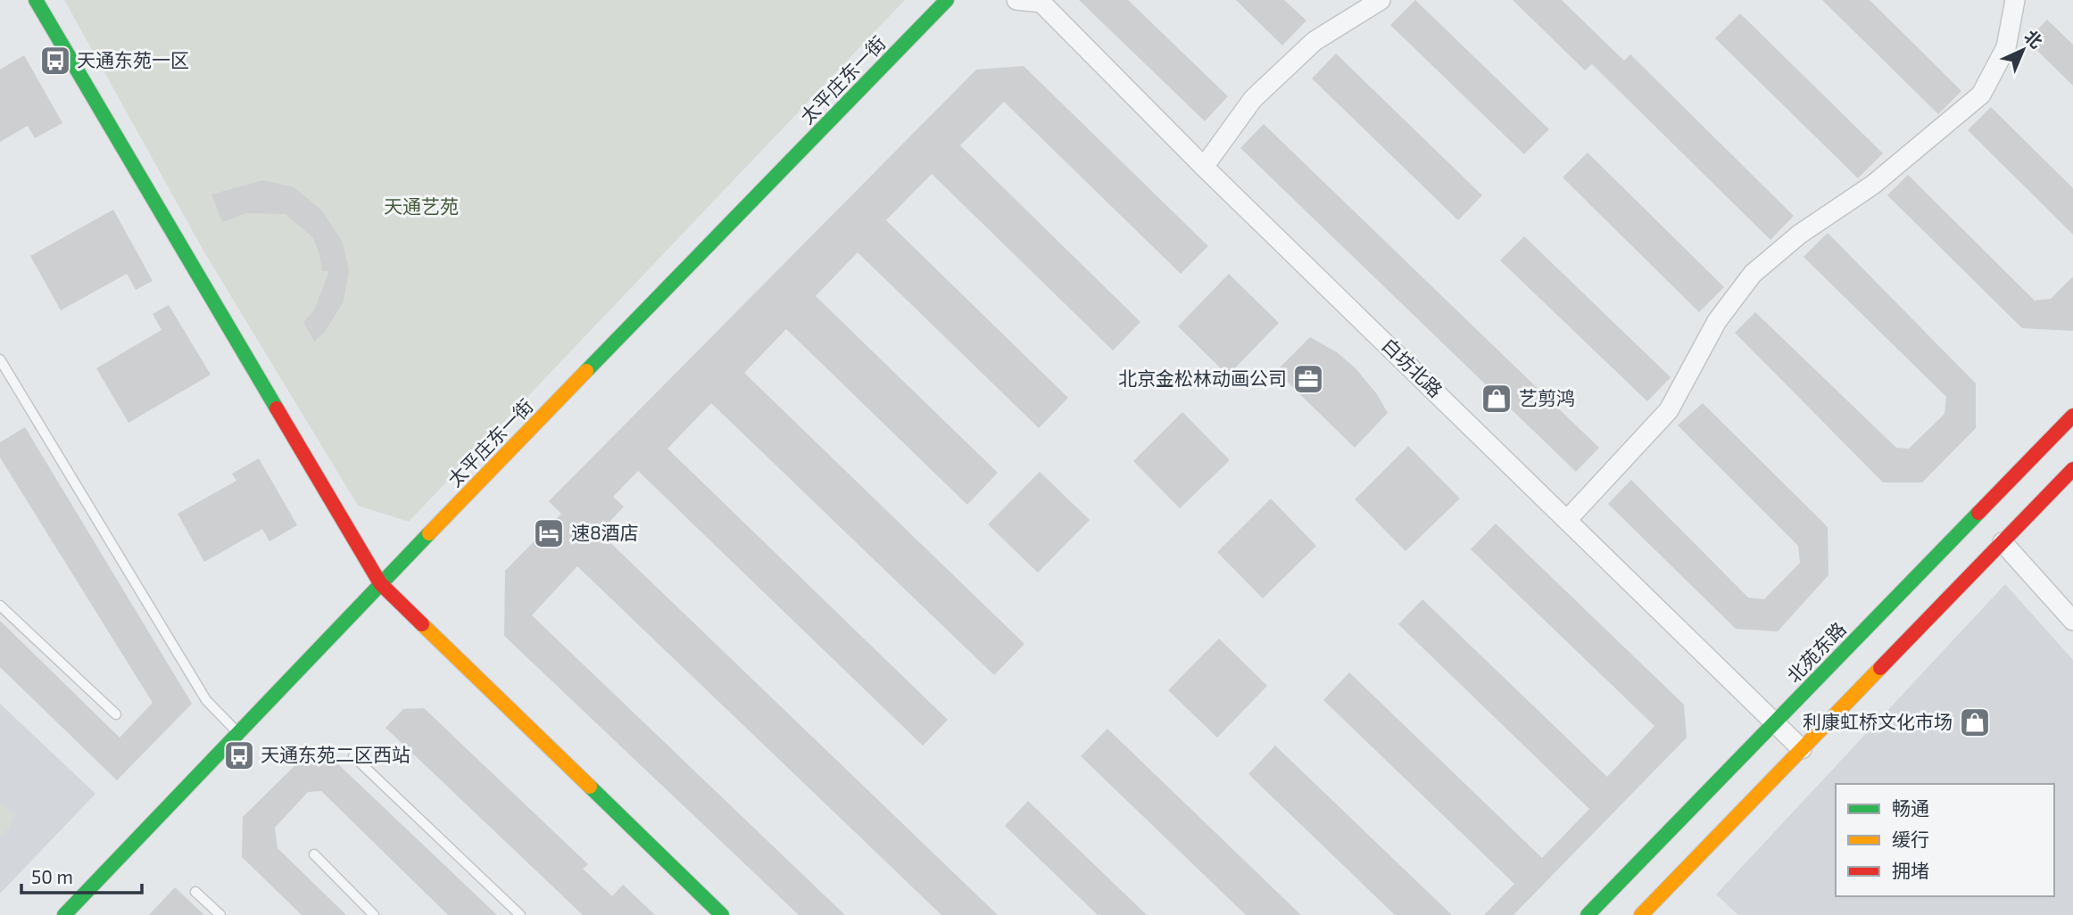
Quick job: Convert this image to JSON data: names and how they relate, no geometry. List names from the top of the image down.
{
  "streets": {
    "street": ["太平庄东一街", "白坊北路", "北苑东路"]
  },
  "crossings": [
    ["白坊北路", "北苑东路"]
  ],
  "parks": ["天通艺苑"],
  "places": {
    "bus stop": ["天通东苑一区", "天通东苑二区西站"],
    "office": ["北京金松林动画公司"],
    "shop": ["艺剪鸿", "利康虹桥文化市场"],
    "hotel": ["速8酒店"]
  },
  "legend": ["畅通", "缓行", "拥堵"],
  "scale_bar": "50 m",
  "north": "top right"
}
